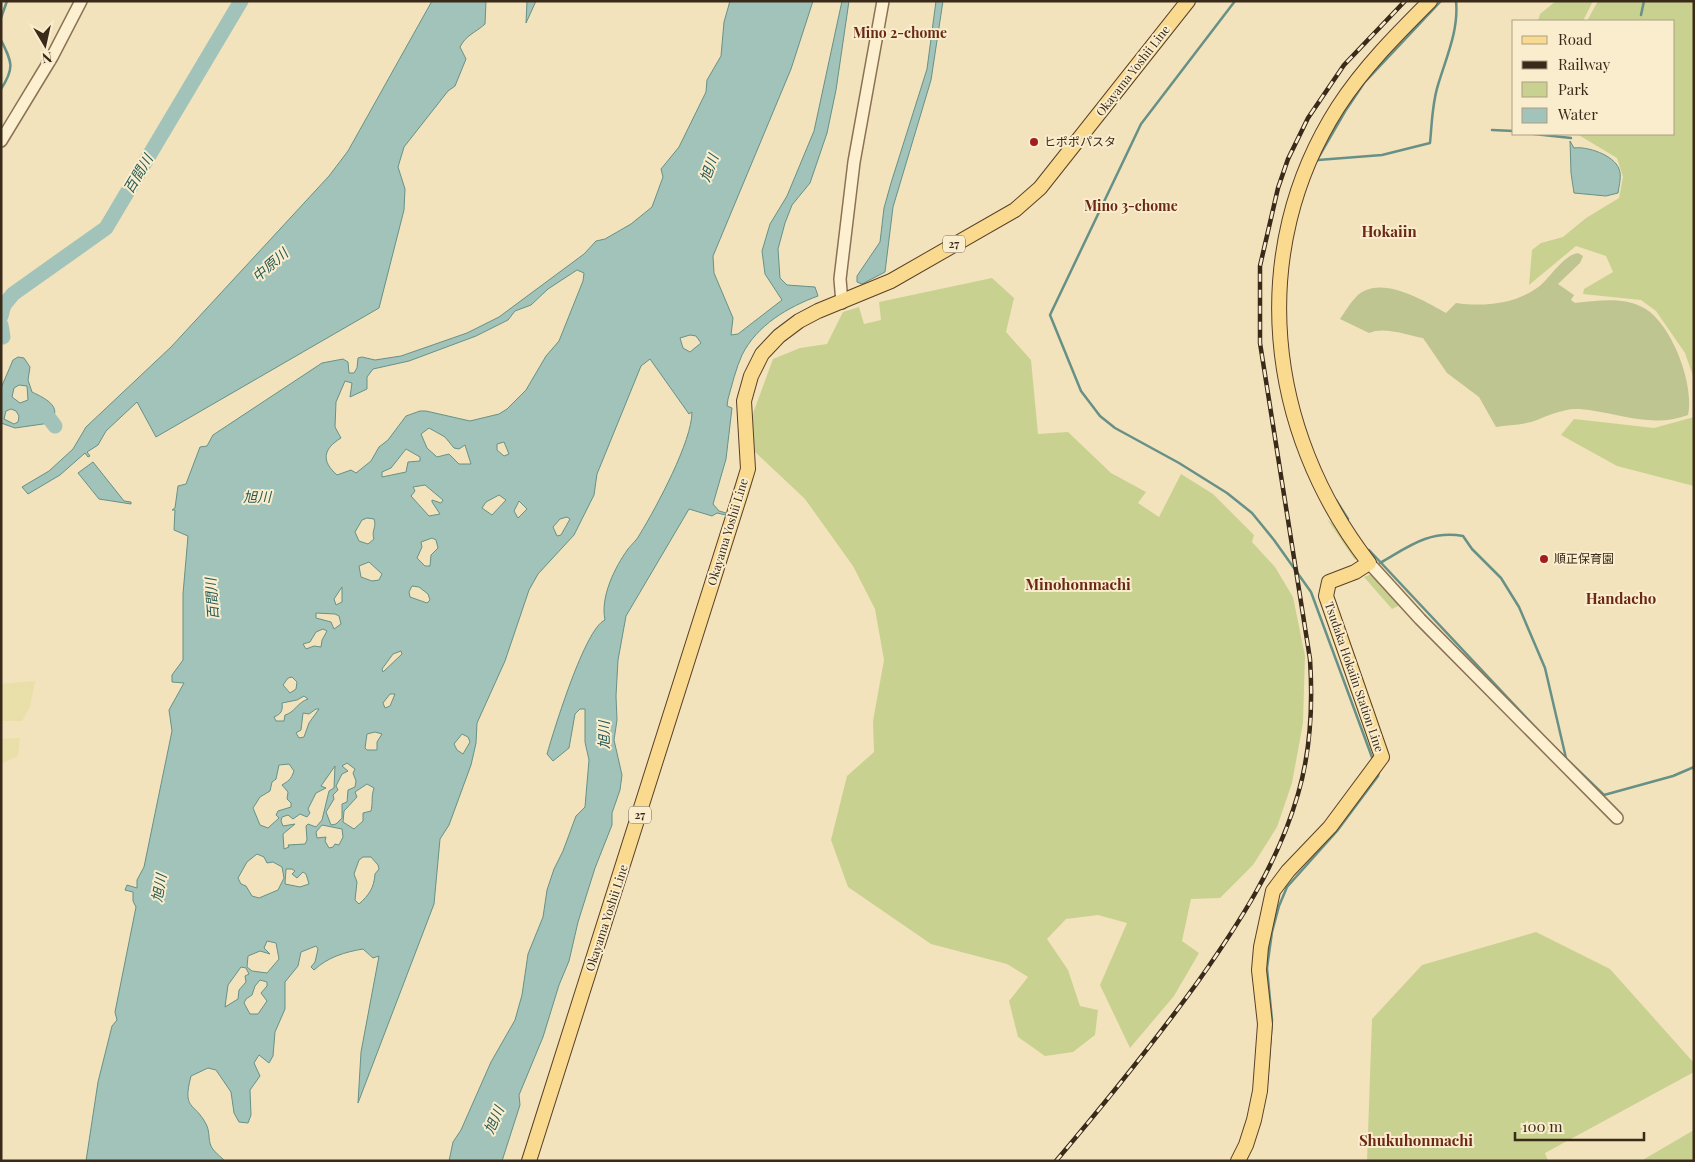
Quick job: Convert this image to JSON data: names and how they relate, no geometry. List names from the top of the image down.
{
  "streets": {
    "main road": ["Okayama Yoshii Line", "27", "Tsudaka Hokaiin Station Line"]
  },
  "districts": [
    "Mino 2-chome",
    "Mino 3-chome",
    "Hokaiin",
    "Minohonmachi",
    "Handacho",
    "Shukuhonmachi"
  ],
  "water": ["旭川", "百間川", "中原川"],
  "places": ["ヒポポパスタ", "順正保育園"],
  "legend": [
    "Road",
    "Railway",
    "Park",
    "Water"
  ],
  "scale_bar": "100 m",
  "north": "bottom"
}
